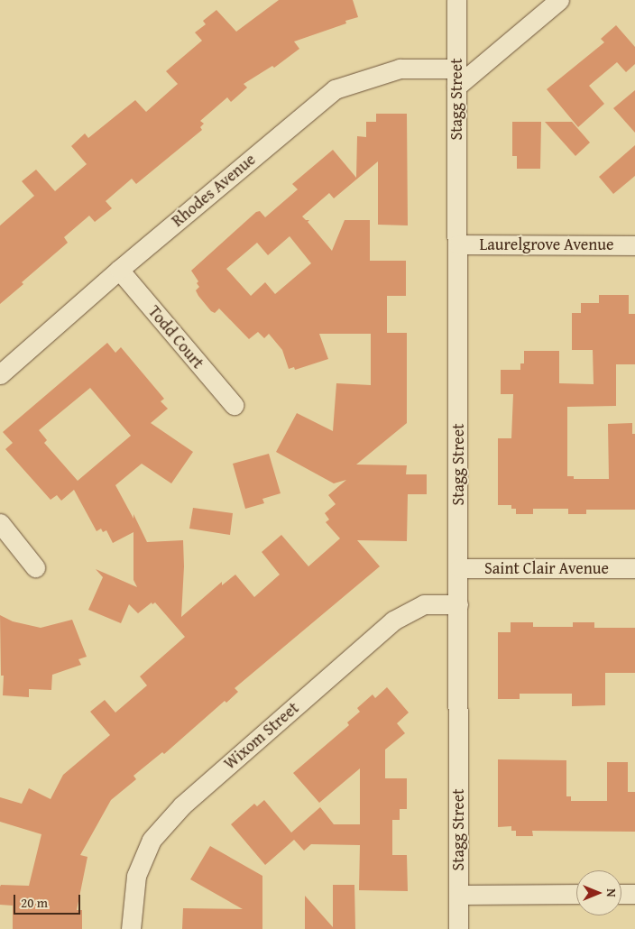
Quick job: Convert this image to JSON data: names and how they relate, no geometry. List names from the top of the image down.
{
  "streets": {
    "street": [
      "Stagg Street",
      "Rhodes Avenue",
      "Laurelgrove Avenue",
      "Todd Court",
      "Saint Clair Avenue",
      "Wixom Street"
    ]
  },
  "crossings": [
    ["Stagg Street", "Rhodes Avenue"],
    ["Stagg Street", "Laurelgrove Avenue"],
    ["Stagg Street", "Saint Clair Avenue"],
    ["Stagg Street", "Wixom Street"],
    ["Rhodes Avenue", "Todd Court"]
  ],
  "scale_bar": "20 m",
  "north": "right"
}
